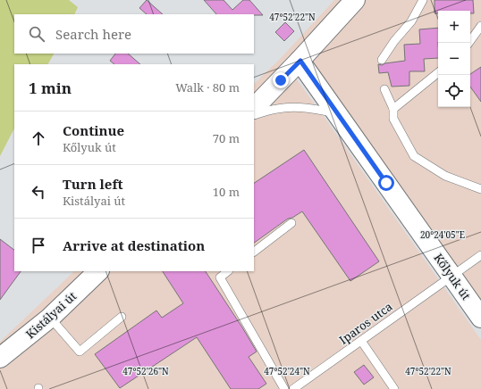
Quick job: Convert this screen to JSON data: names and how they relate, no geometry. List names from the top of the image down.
{
  "streets": {
    "main road": ["Kőlyuk út", "Kistályai út"],
    "lane": ["Iparos utca"]
  },
  "crossings": [
    ["Kőlyuk út", "Iparos utca"]
  ],
  "page": {
    "map_buttons": ["+", "−"],
    "search": "Search here",
    "heading": ["1 min", "Walk · 80 m"],
    "list": [
      ["Continue", "Kőlyuk út", "70 m"],
      ["Turn left", "Kistályai út", "10 m"],
      "Arrive at destination"
    ]
  },
  "coordinates": [
    "47°52'22\"N",
    "20°24'05\"E",
    "47°52'26\"N",
    "47°52'24\"N"
  ]
}
